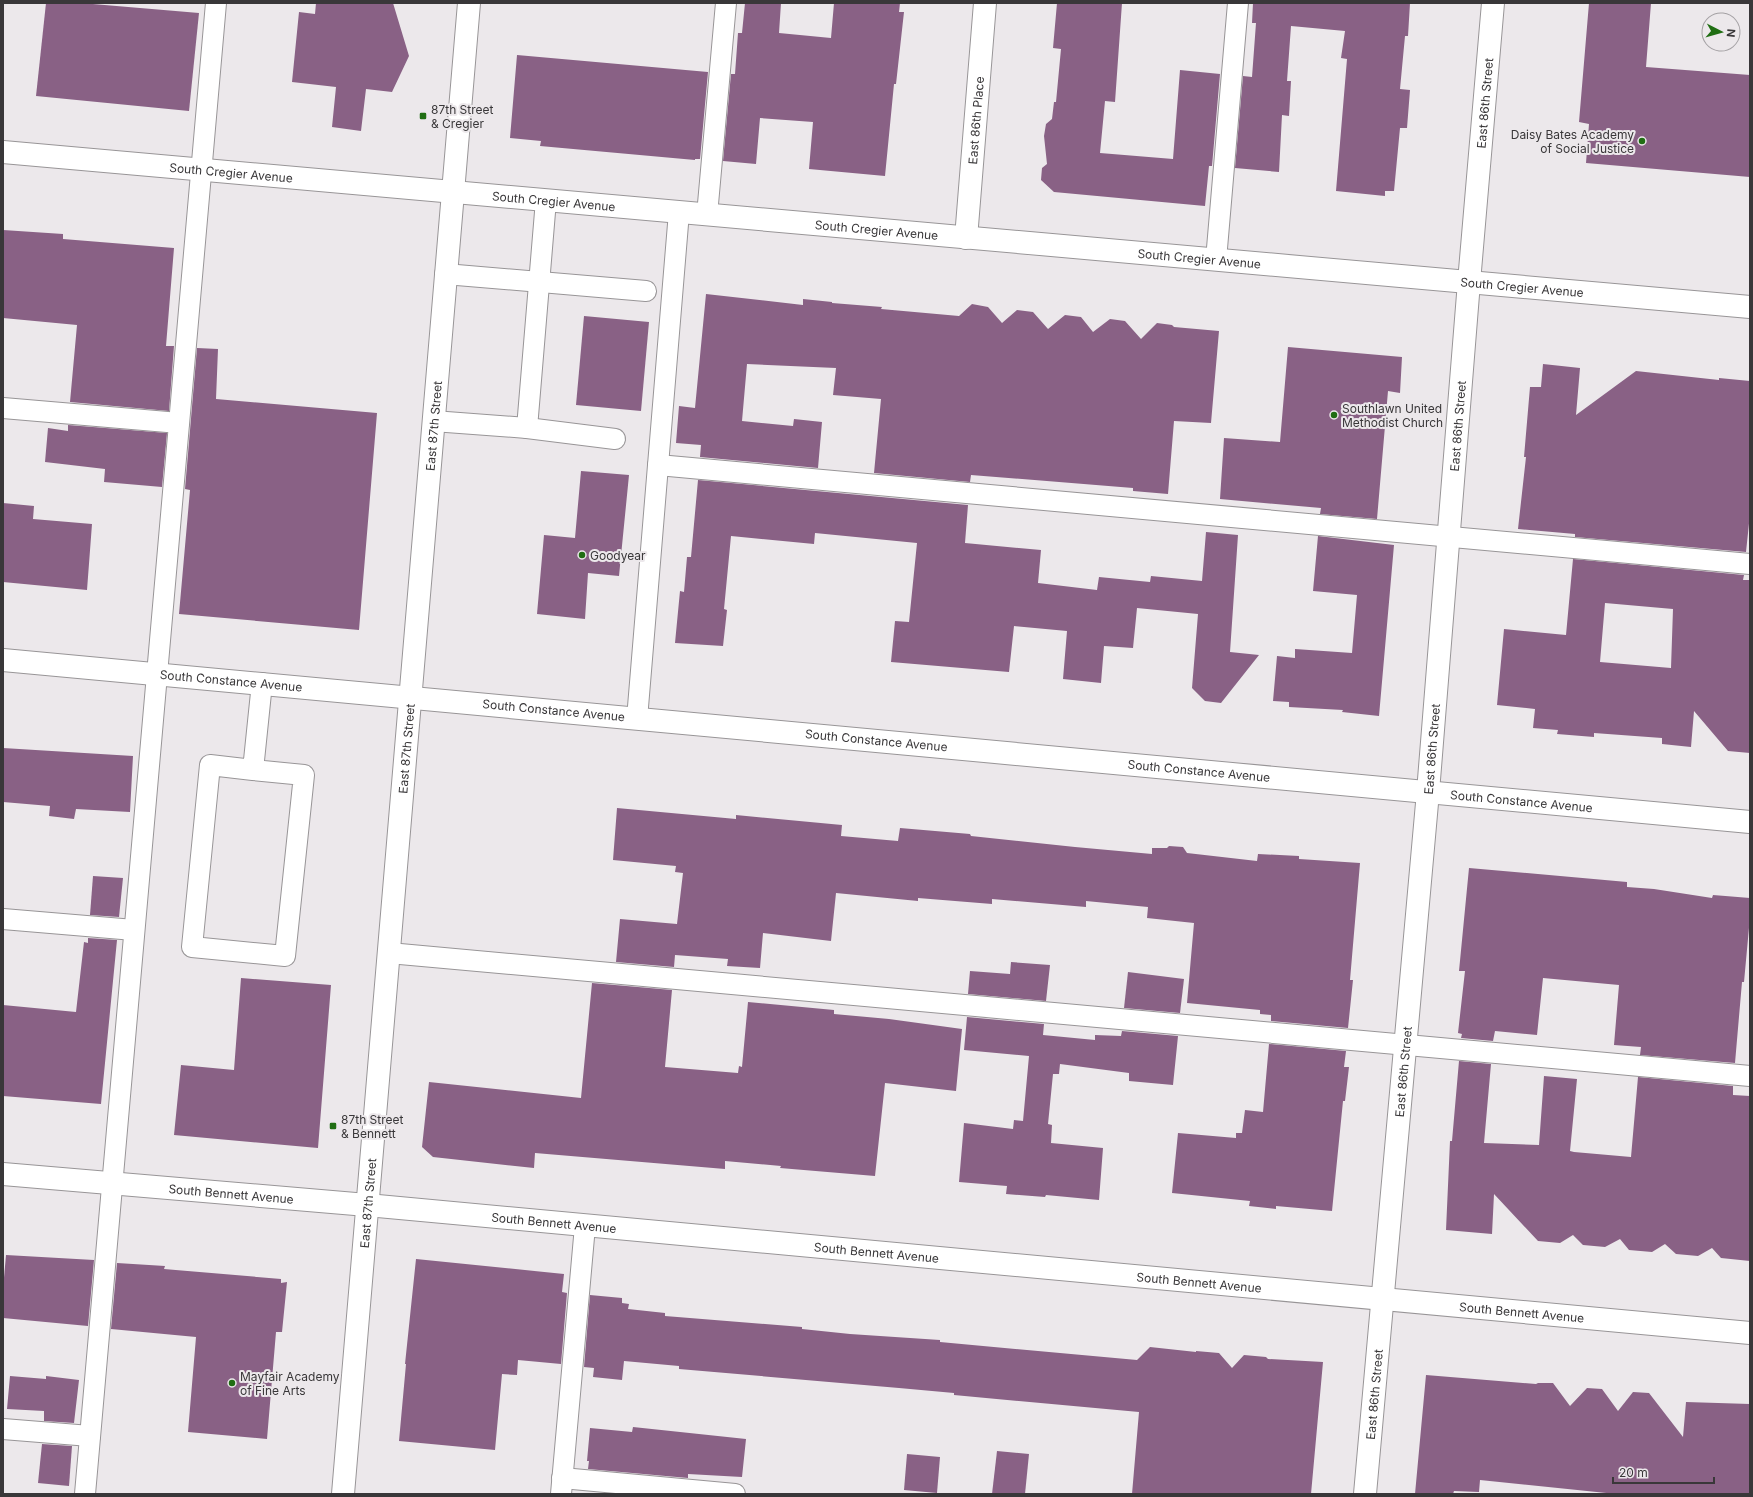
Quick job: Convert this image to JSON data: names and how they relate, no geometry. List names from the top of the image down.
{
  "streets": {
    "street": [
      "East 86th Street",
      "East 86th Place",
      "South Cregier Avenue",
      "East 87th Street",
      "South Constance Avenue",
      "South Bennett Avenue"
    ]
  },
  "crossings": [
    ["East 86th Street", "South Cregier Avenue"],
    ["East 86th Street", "South Constance Avenue"],
    ["East 86th Street", "South Bennett Avenue"],
    ["East 86th Place", "South Cregier Avenue"],
    ["South Cregier Avenue", "East 87th Street"],
    ["East 87th Street", "South Constance Avenue"],
    ["East 87th Street", "South Bennett Avenue"]
  ],
  "places": {
    "transit": ["87th Street & Cregier", "87th Street & Bennett"],
    "other": [
      "Daisy Bates Academy of Social Justice",
      "Southlawn United Methodist Church",
      "Goodyear",
      "Mayfair Academy of Fine Arts"
    ]
  },
  "scale_bar": "20 m",
  "north": "right"
}
